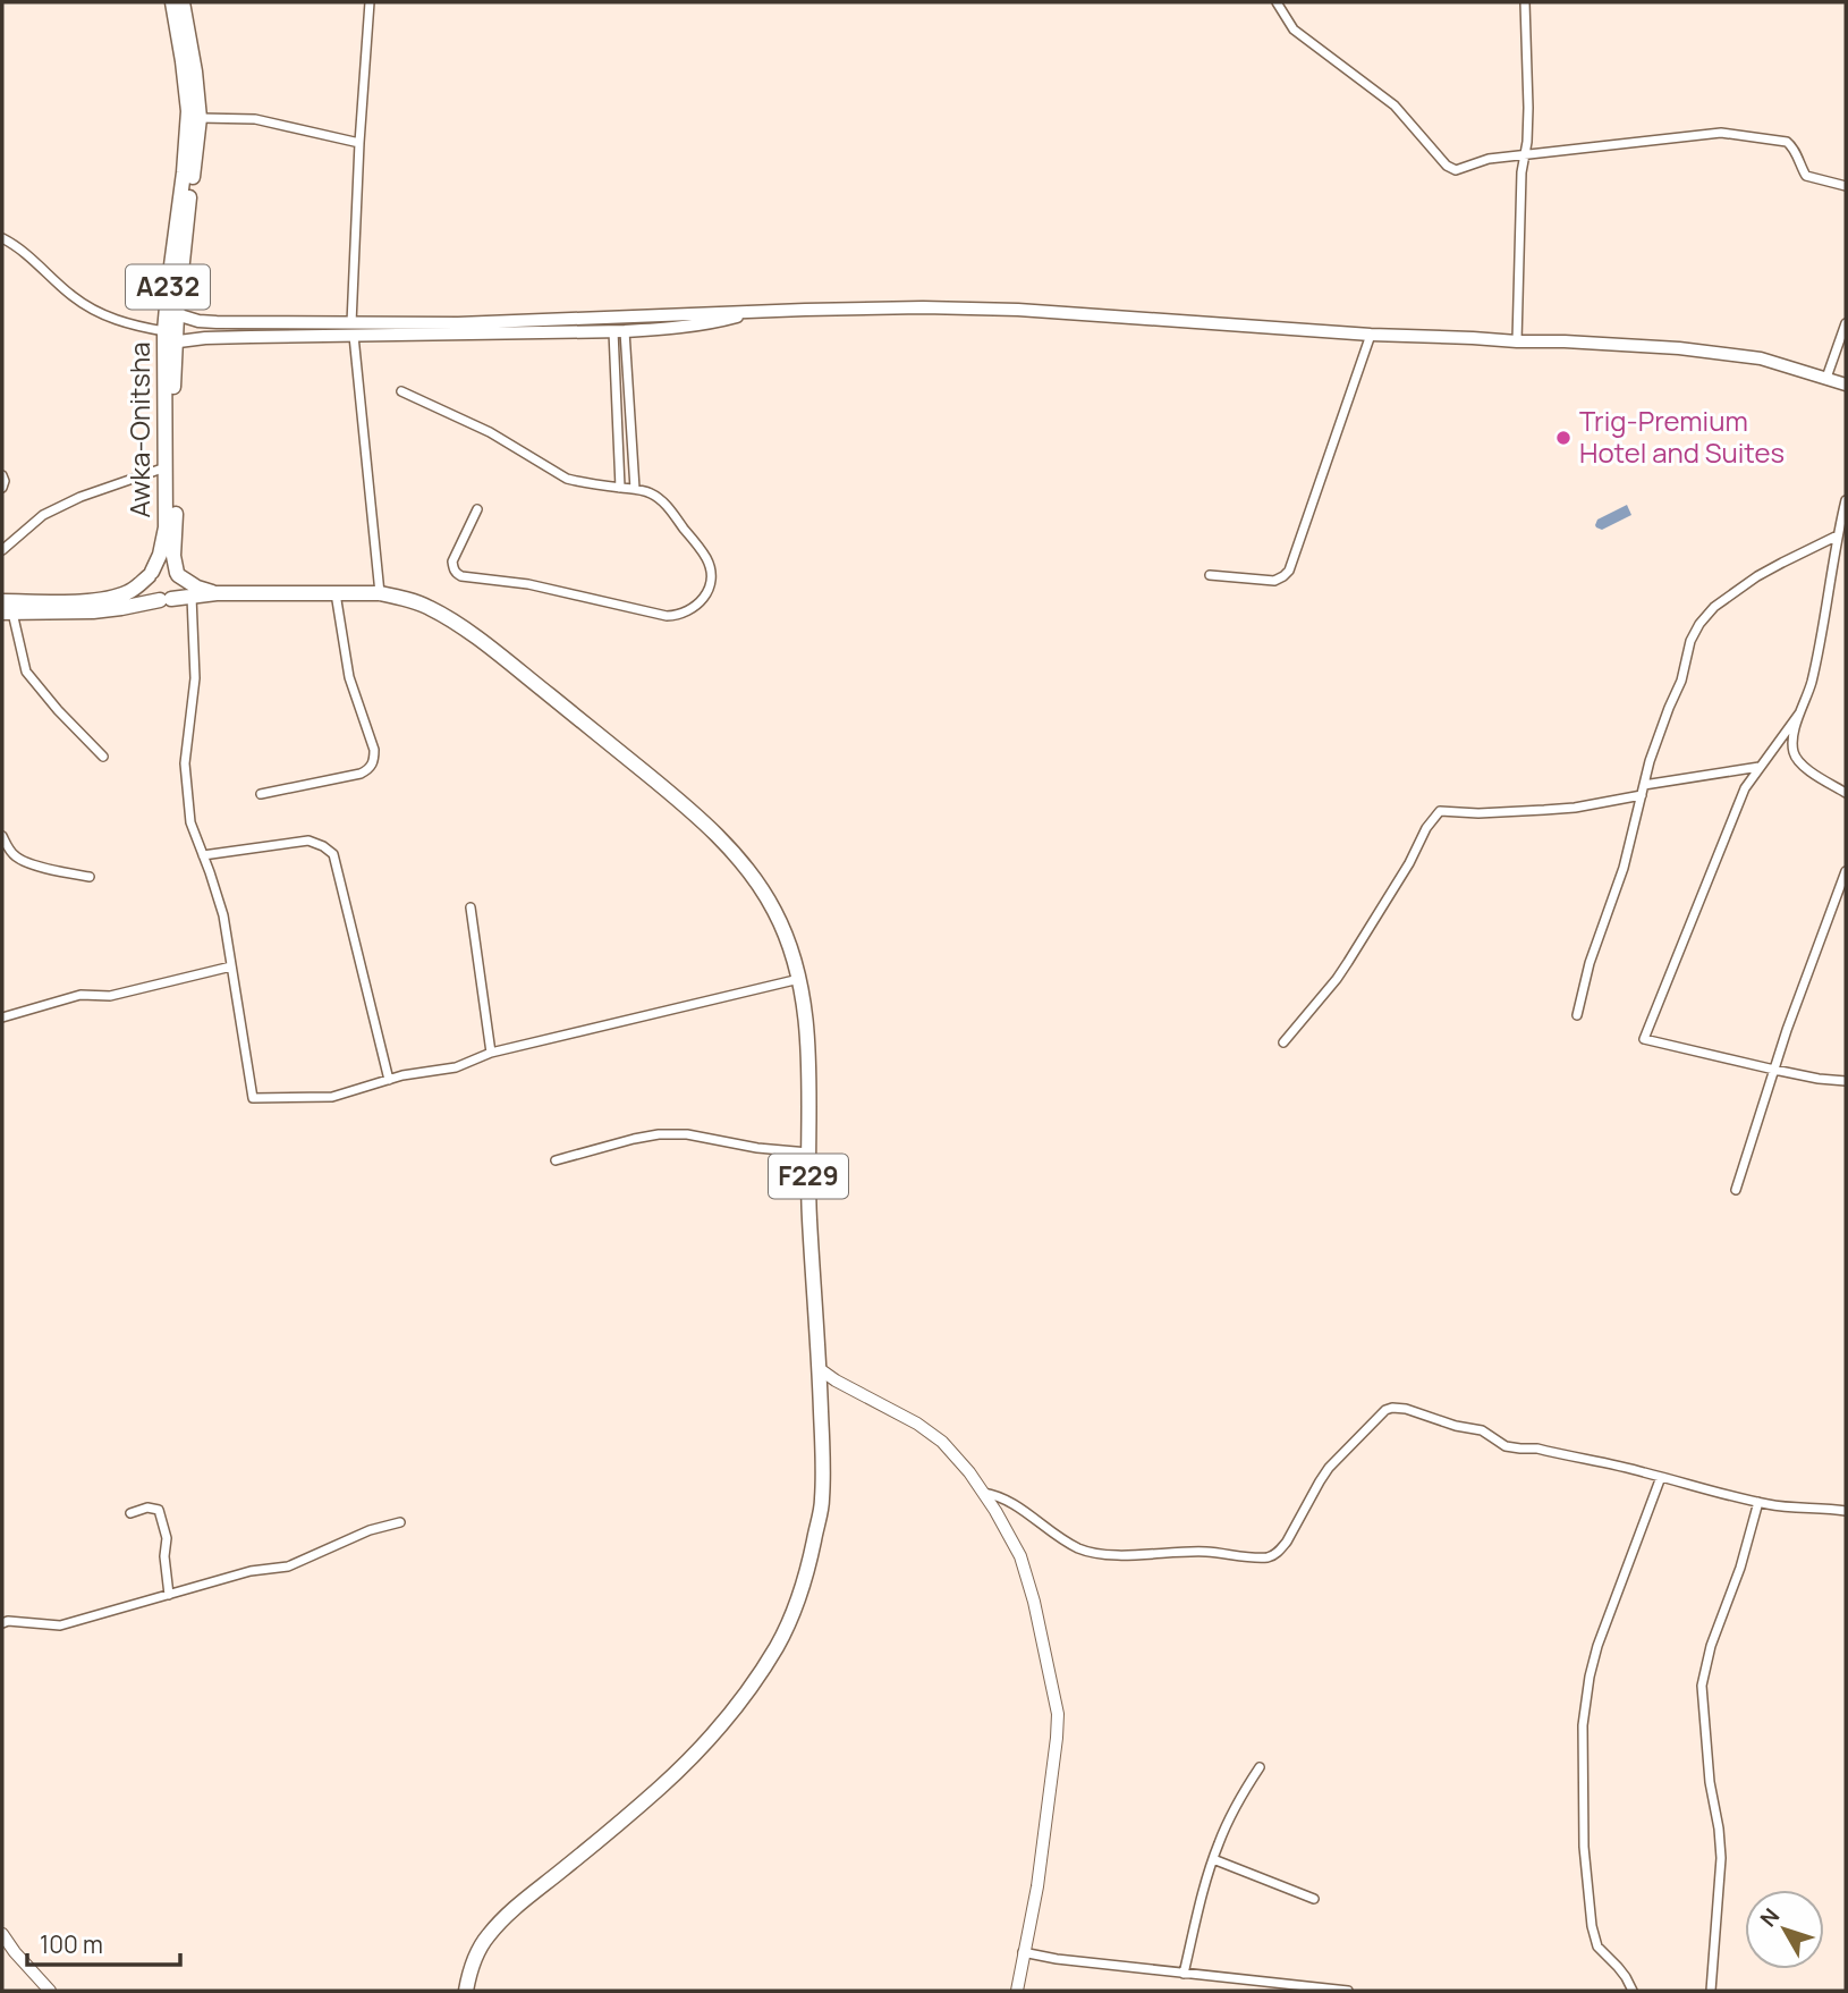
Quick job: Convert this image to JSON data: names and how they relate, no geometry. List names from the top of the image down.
{
  "streets": {
    "main road": ["A232", "Awka-Onitsha", "F229"]
  },
  "crossings": [
    ["Awka-Onitsha", "F229"]
  ],
  "places": ["Trig-Premium Hotel and Suites"],
  "scale_bar": "100 m",
  "north": "top left"
}
